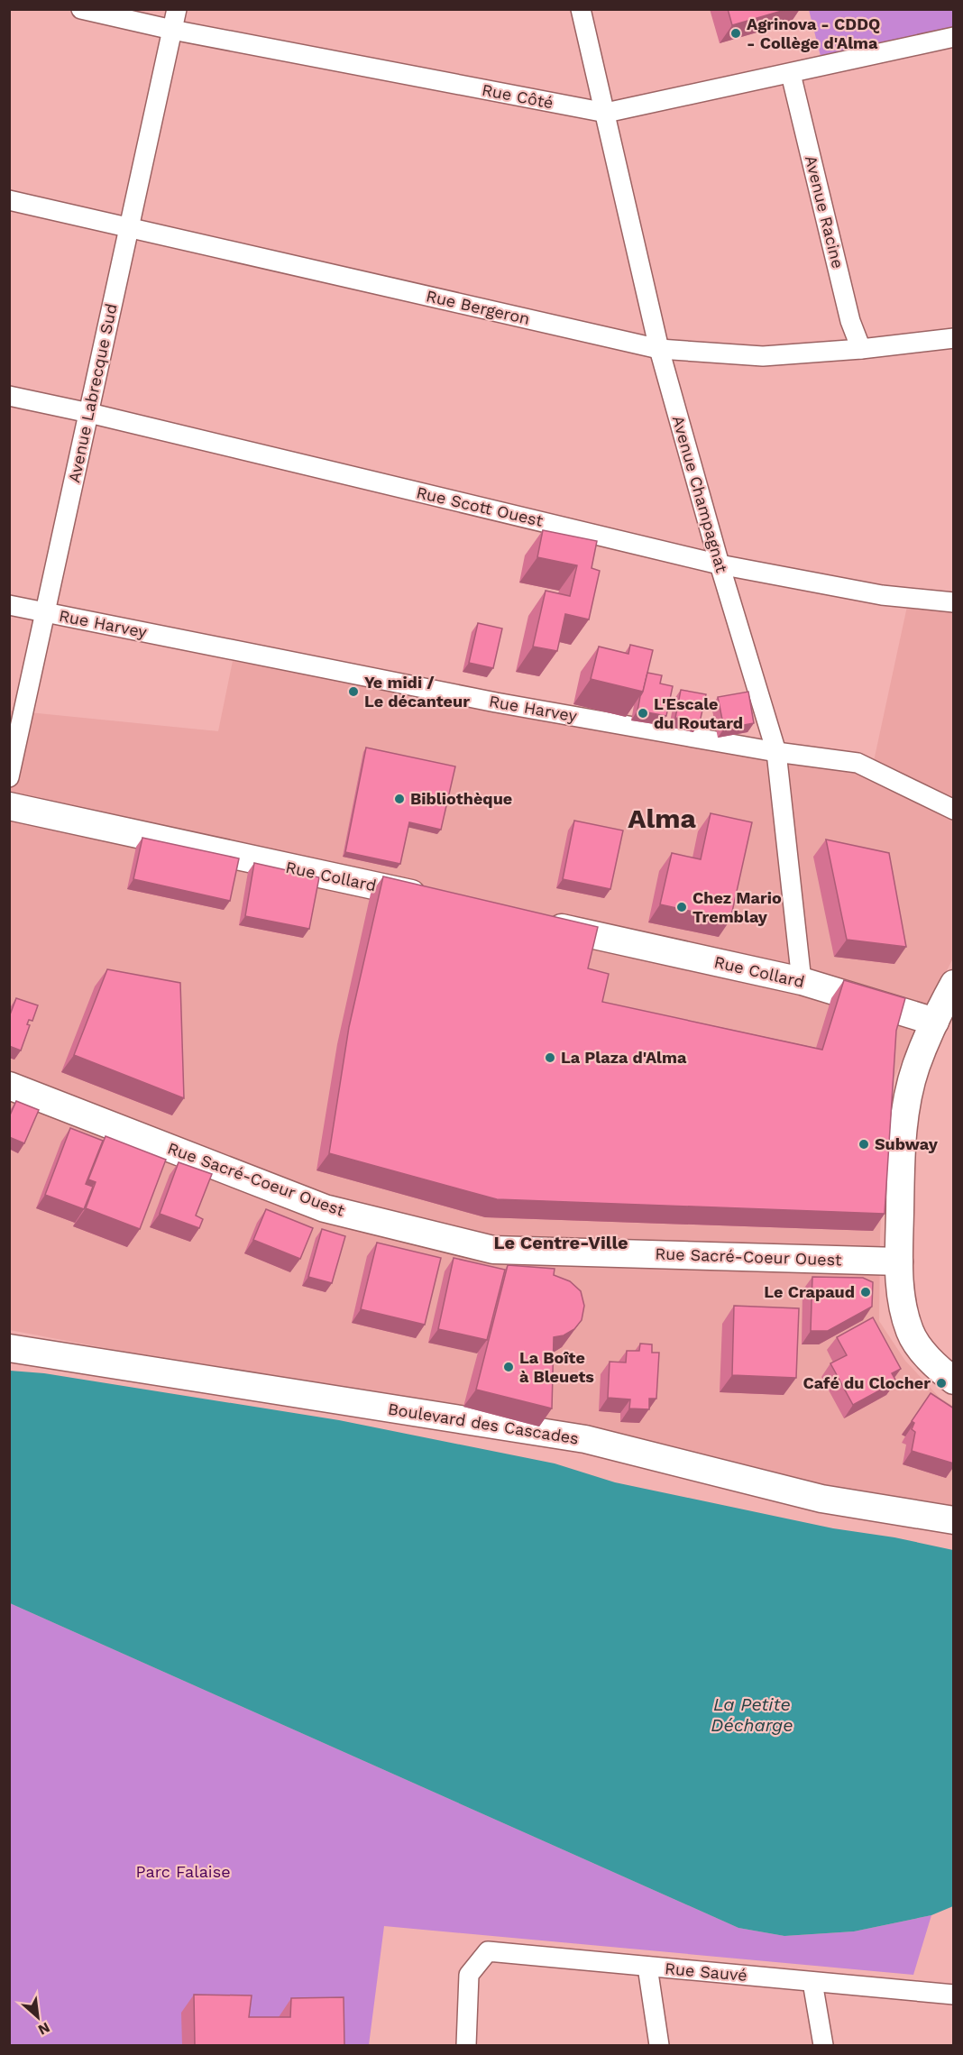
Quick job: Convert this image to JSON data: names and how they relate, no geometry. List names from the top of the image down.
{
  "streets": {
    "street": [
      "Rue Côté",
      "Avenue Racine",
      "Rue Bergeron",
      "Avenue Labrecque Sud",
      "Avenue Champagnat",
      "Rue Scott Ouest",
      "Rue Harvey",
      "Rue Collard",
      "Rue Sacré-Coeur Ouest",
      "Boulevard des Cascades",
      "Rue Sauvé"
    ]
  },
  "crossings": [
    ["Rue Côté", "Avenue Racine"],
    ["Rue Côté", "Avenue Labrecque Sud"],
    ["Rue Côté", "Avenue Champagnat"],
    ["Avenue Racine", "Rue Bergeron"],
    ["Rue Bergeron", "Avenue Labrecque Sud"],
    ["Rue Bergeron", "Avenue Champagnat"],
    ["Avenue Labrecque Sud", "Rue Scott Ouest"],
    ["Avenue Labrecque Sud", "Rue Harvey"],
    ["Avenue Champagnat", "Rue Scott Ouest"],
    ["Avenue Champagnat", "Rue Harvey"],
    ["Avenue Champagnat", "Rue Collard"]
  ],
  "districts": ["Alma", "Le Centre-Ville"],
  "water": ["La Petite Décharge"],
  "parks": ["Parc Falaise"],
  "places": [
    "Agrinova - CDDQ - Collège d'Alma",
    "Ye midi / Le décanteur",
    "L'Escale du Routard",
    "Bibliothèque",
    "Chez Mario Tremblay",
    "La Plaza d'Alma",
    "Subway",
    "Le Crapaud",
    "La Boîte à Bleuets",
    "Café du Clocher"
  ],
  "north": "bottom right"
}
